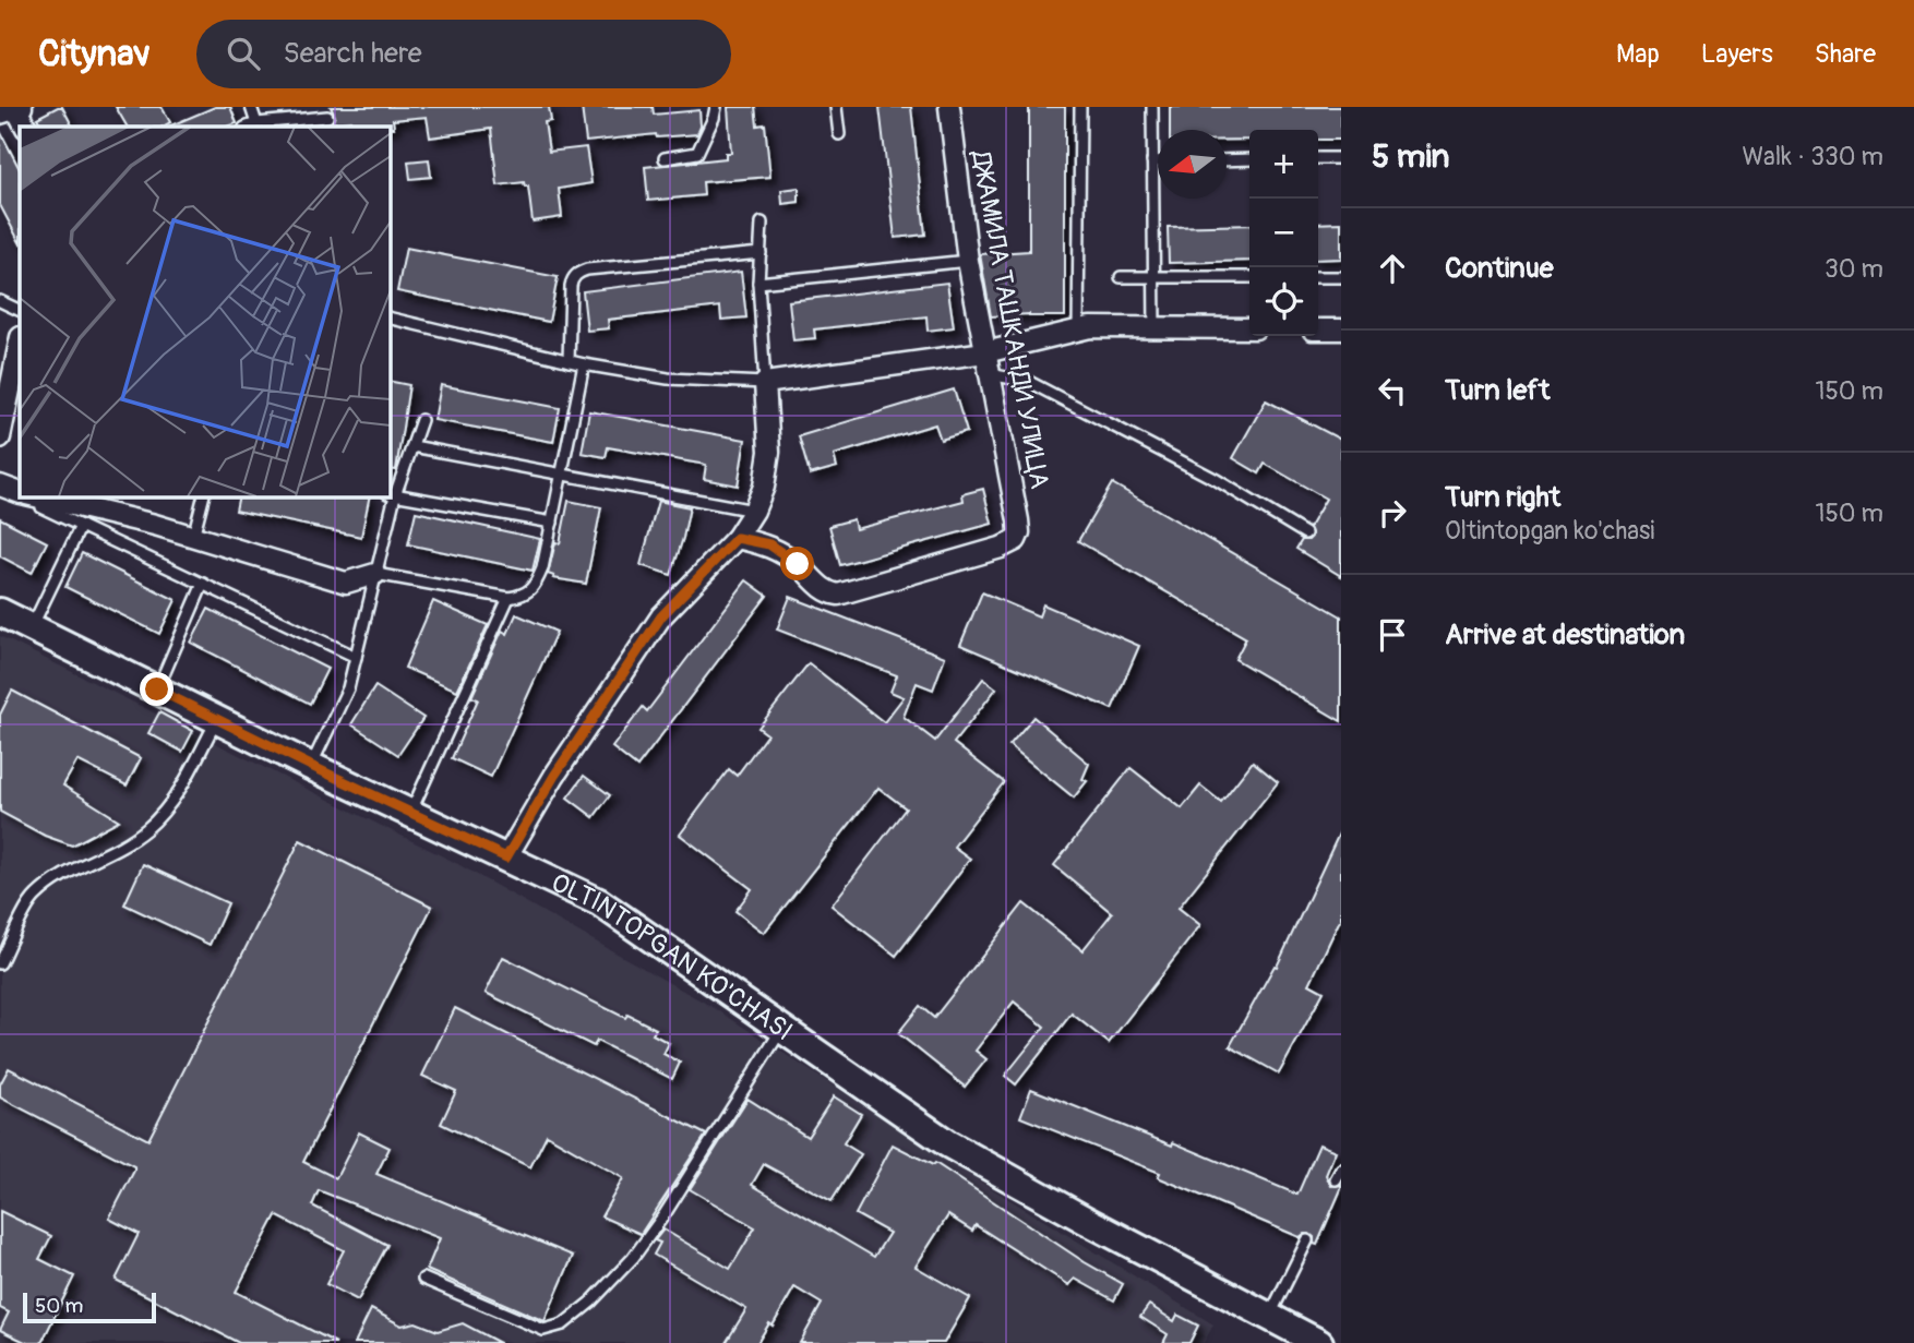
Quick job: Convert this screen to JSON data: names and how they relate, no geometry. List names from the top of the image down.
{
  "streets": {
    "street": ["ДЖАМИЛА ТАШКАНДИ УЛИЦА", "OLTINTOPGAN KO'CHASI"]
  },
  "scale_bar": "50 m",
  "north": "left",
  "page": {
    "header": "Citynav",
    "search": "Search here",
    "nav": ["Map", "Layers", "Share"],
    "heading": ["5 min", "Walk · 330 m"],
    "map_buttons": ["+", "−"],
    "list": [
      ["Continue", "30 m"],
      ["Turn left", "150 m"],
      ["Turn right", "Oltintopgan ko'chasi", "150 m"],
      "Arrive at destination"
    ],
    "scale": "50 m"
  }
}
